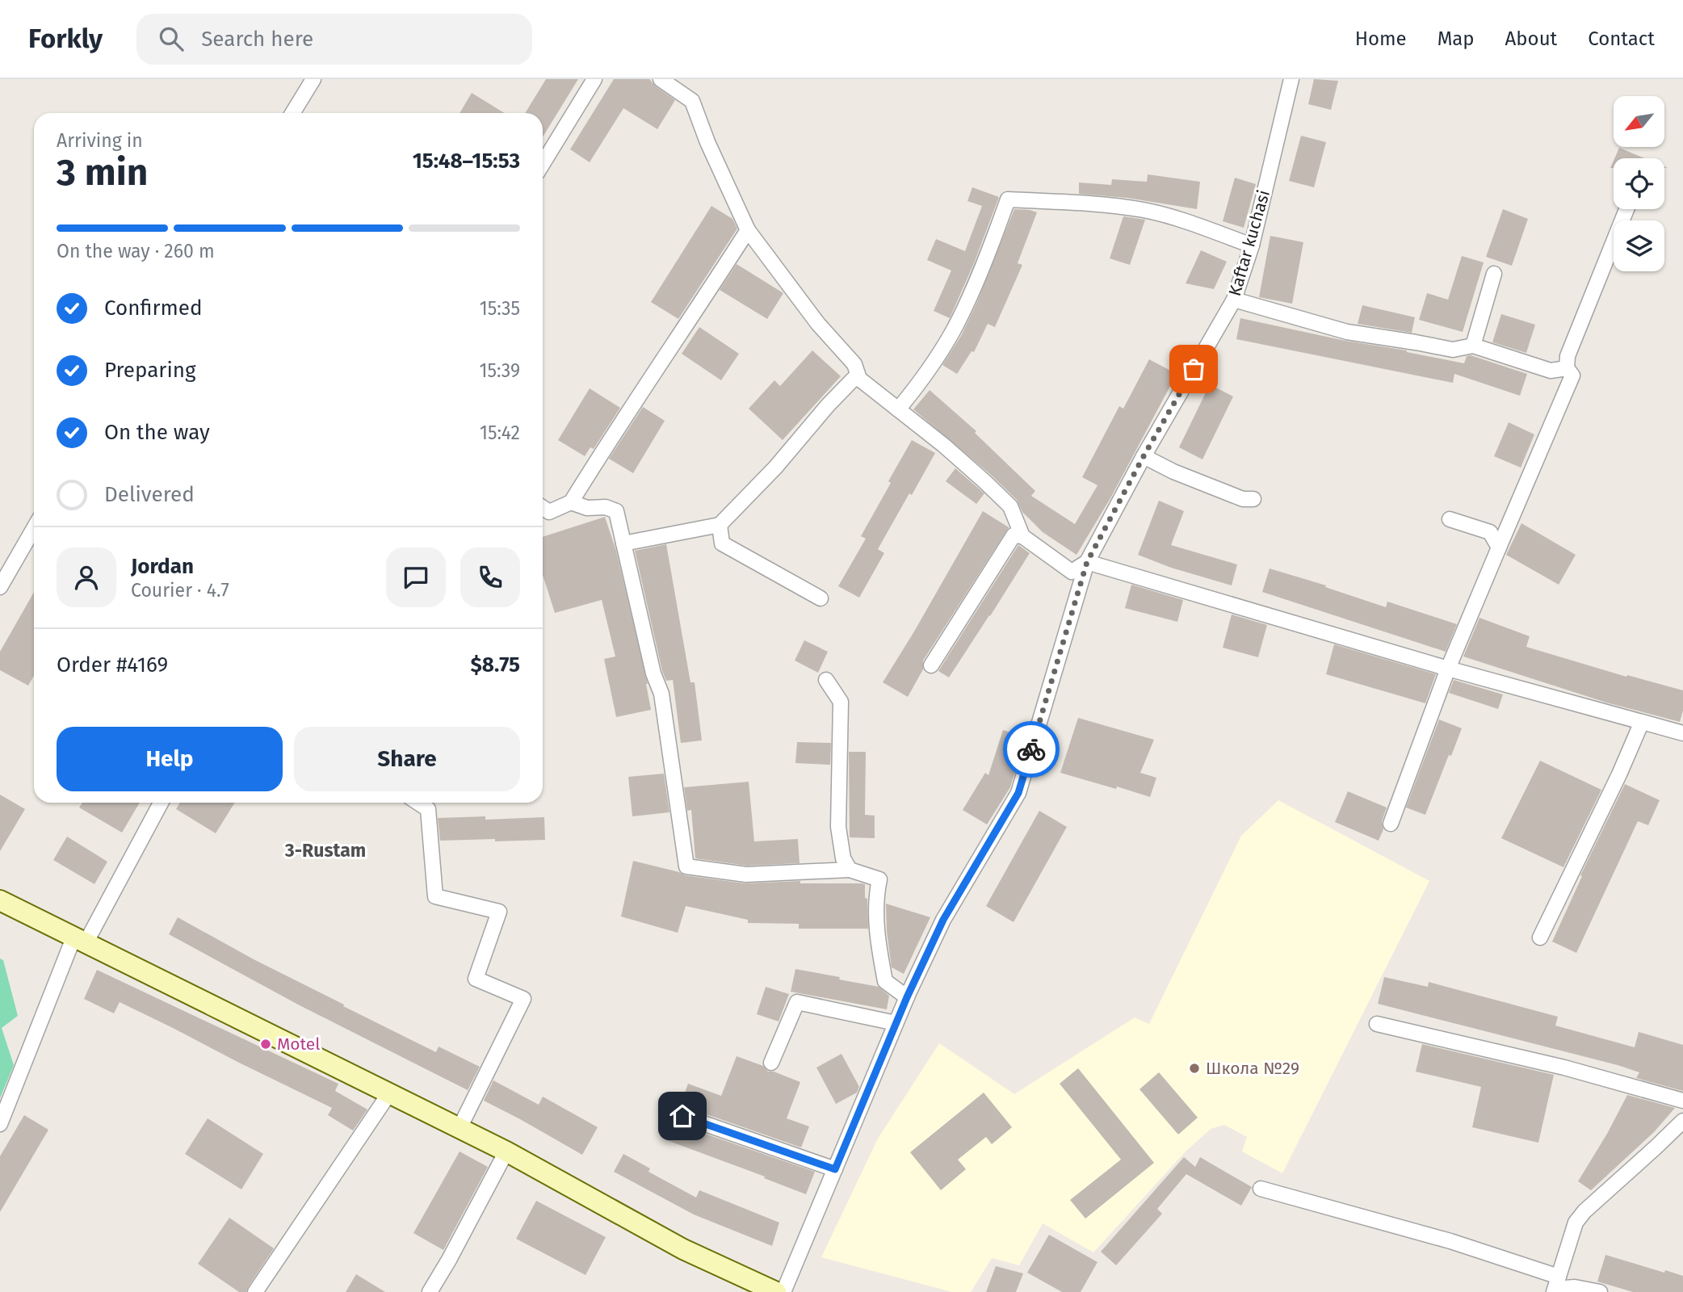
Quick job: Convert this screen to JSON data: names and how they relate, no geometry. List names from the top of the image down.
{
  "streets": {
    "street": ["Kaftar kuchasi"]
  },
  "districts": ["3-Rustam"],
  "places": ["Motel", "Школа №29"],
  "north": "bottom left",
  "page": {
    "header": "Forkly",
    "search": "Search here",
    "nav": [
      "Home",
      "Map",
      "About",
      "Contact"
    ],
    "heading": ["3 min", "Arriving in", "15:48–15:53"],
    "panel": [
      "Jordan",
      "Courier · 4.7",
      "Order #4169",
      "$8.75"
    ],
    "bar": "On the way · 260 m",
    "list": [
      ["Confirmed", "15:35"],
      ["Preparing", "15:39"],
      ["On the way", "15:42"],
      "Delivered"
    ],
    "buttons": ["Help", "Share"]
  }
}
